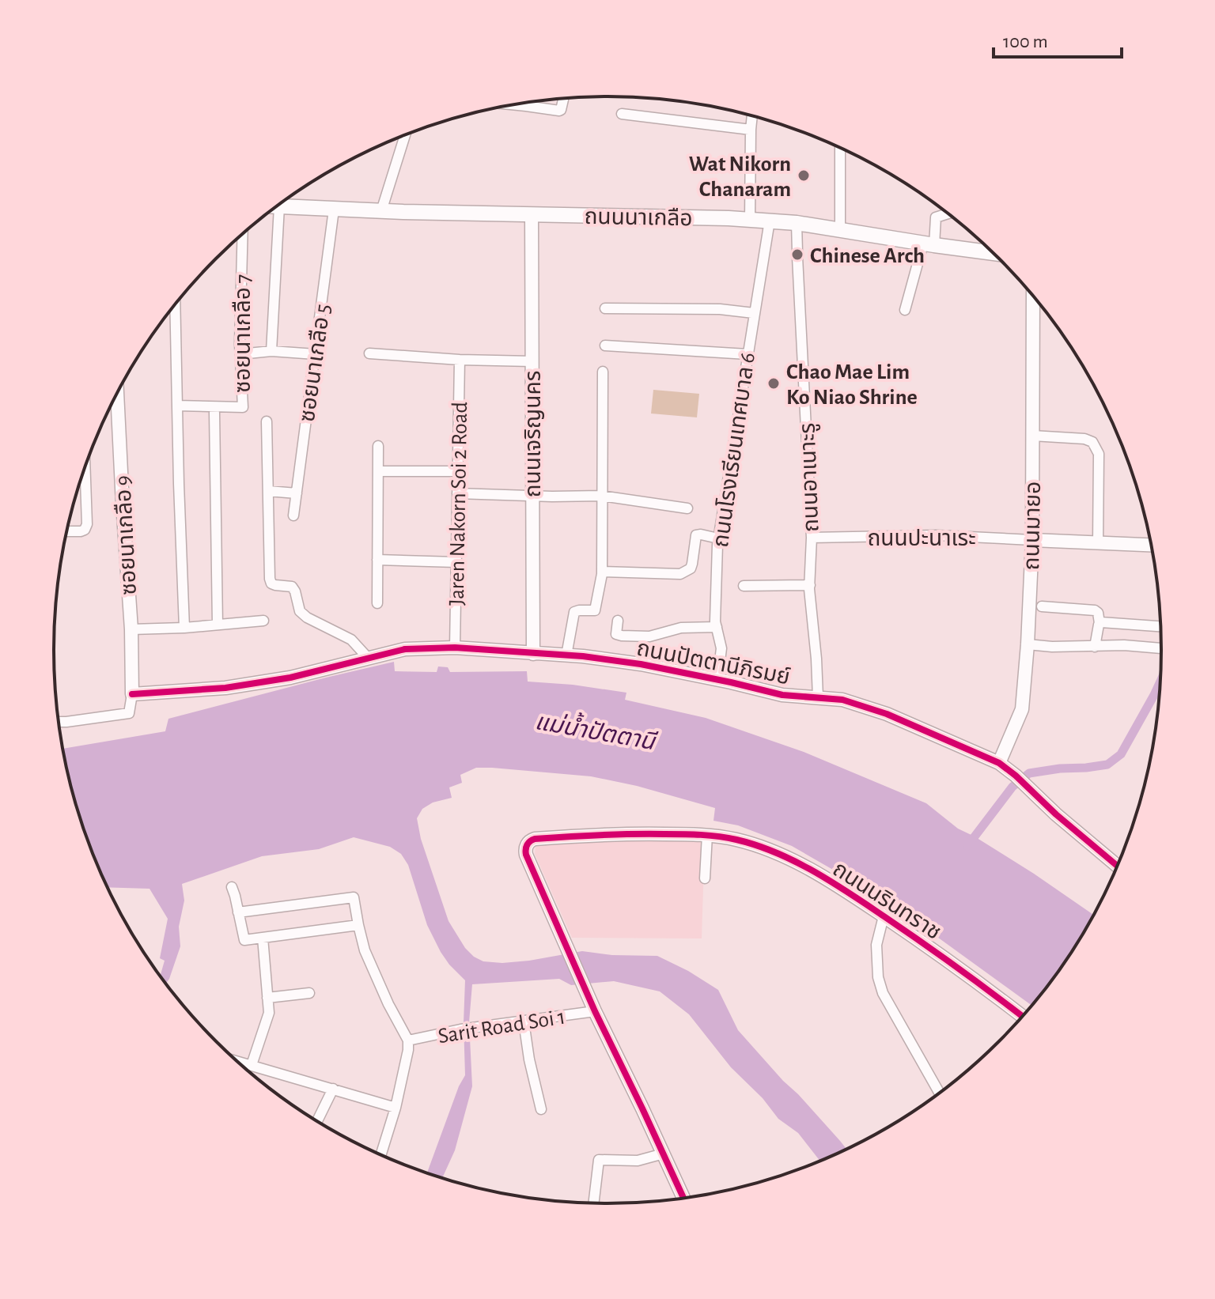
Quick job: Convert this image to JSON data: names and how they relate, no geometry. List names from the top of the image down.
{
  "streets": {
    "main road": ["ถนนนาเกลือ"],
    "street": [
      "ซอยนาเกลือ 7",
      "ซอยนาเกลือ 5",
      "ถนนเจริญนคร",
      "ถนนโรงเรียนเทศบาล 6",
      "ถนนอาเนาะรู",
      "Jaren Nakorn Soi 2 Road",
      "ถนนมายอ",
      "ซอยนาเกลือ 9",
      "ถนนปะนาเระ",
      "ถนนปัตตานีภิรมย์",
      "ถนนนรินทราช",
      "Sarit Road Soi 1"
    ]
  },
  "crossings": [
    ["ถนนนาเกลือ", "ซอยนาเกลือ 5"],
    ["ถนนนาเกลือ", "ถนนเจริญนคร"],
    ["ถนนนาเกลือ", "ถนนโรงเรียนเทศบาล 6"],
    ["ถนนนาเกลือ", "ถนนอาเนาะรู"],
    ["ถนนเจริญนคร", "ถนนปัตตานีภิรมย์"],
    ["ถนนโรงเรียนเทศบาล 6", "ถนนปัตตานีภิรมย์"],
    ["ถนนอาเนาะรู", "ถนนปะนาเระ"],
    ["ถนนอาเนาะรู", "ถนนปัตตานีภิรมย์"],
    ["Jaren Nakorn Soi 2 Road", "ถนนปัตตานีภิรมย์"],
    ["ถนนมายอ", "ถนนปะนาเระ"],
    ["ถนนมายอ", "ถนนปัตตานีภิรมย์"],
    ["ซอยนาเกลือ 9", "ถนนปัตตานีภิรมย์"],
    ["ถนนนรินทราช", "Sarit Road Soi 1"]
  ],
  "water": ["แม่น้ำปัตตานี"],
  "places": ["Wat Nikorn Chanaram", "Chinese Arch", "Chao Mae Lim Ko Niao Shrine"],
  "scale_bar": "100 m"
}
